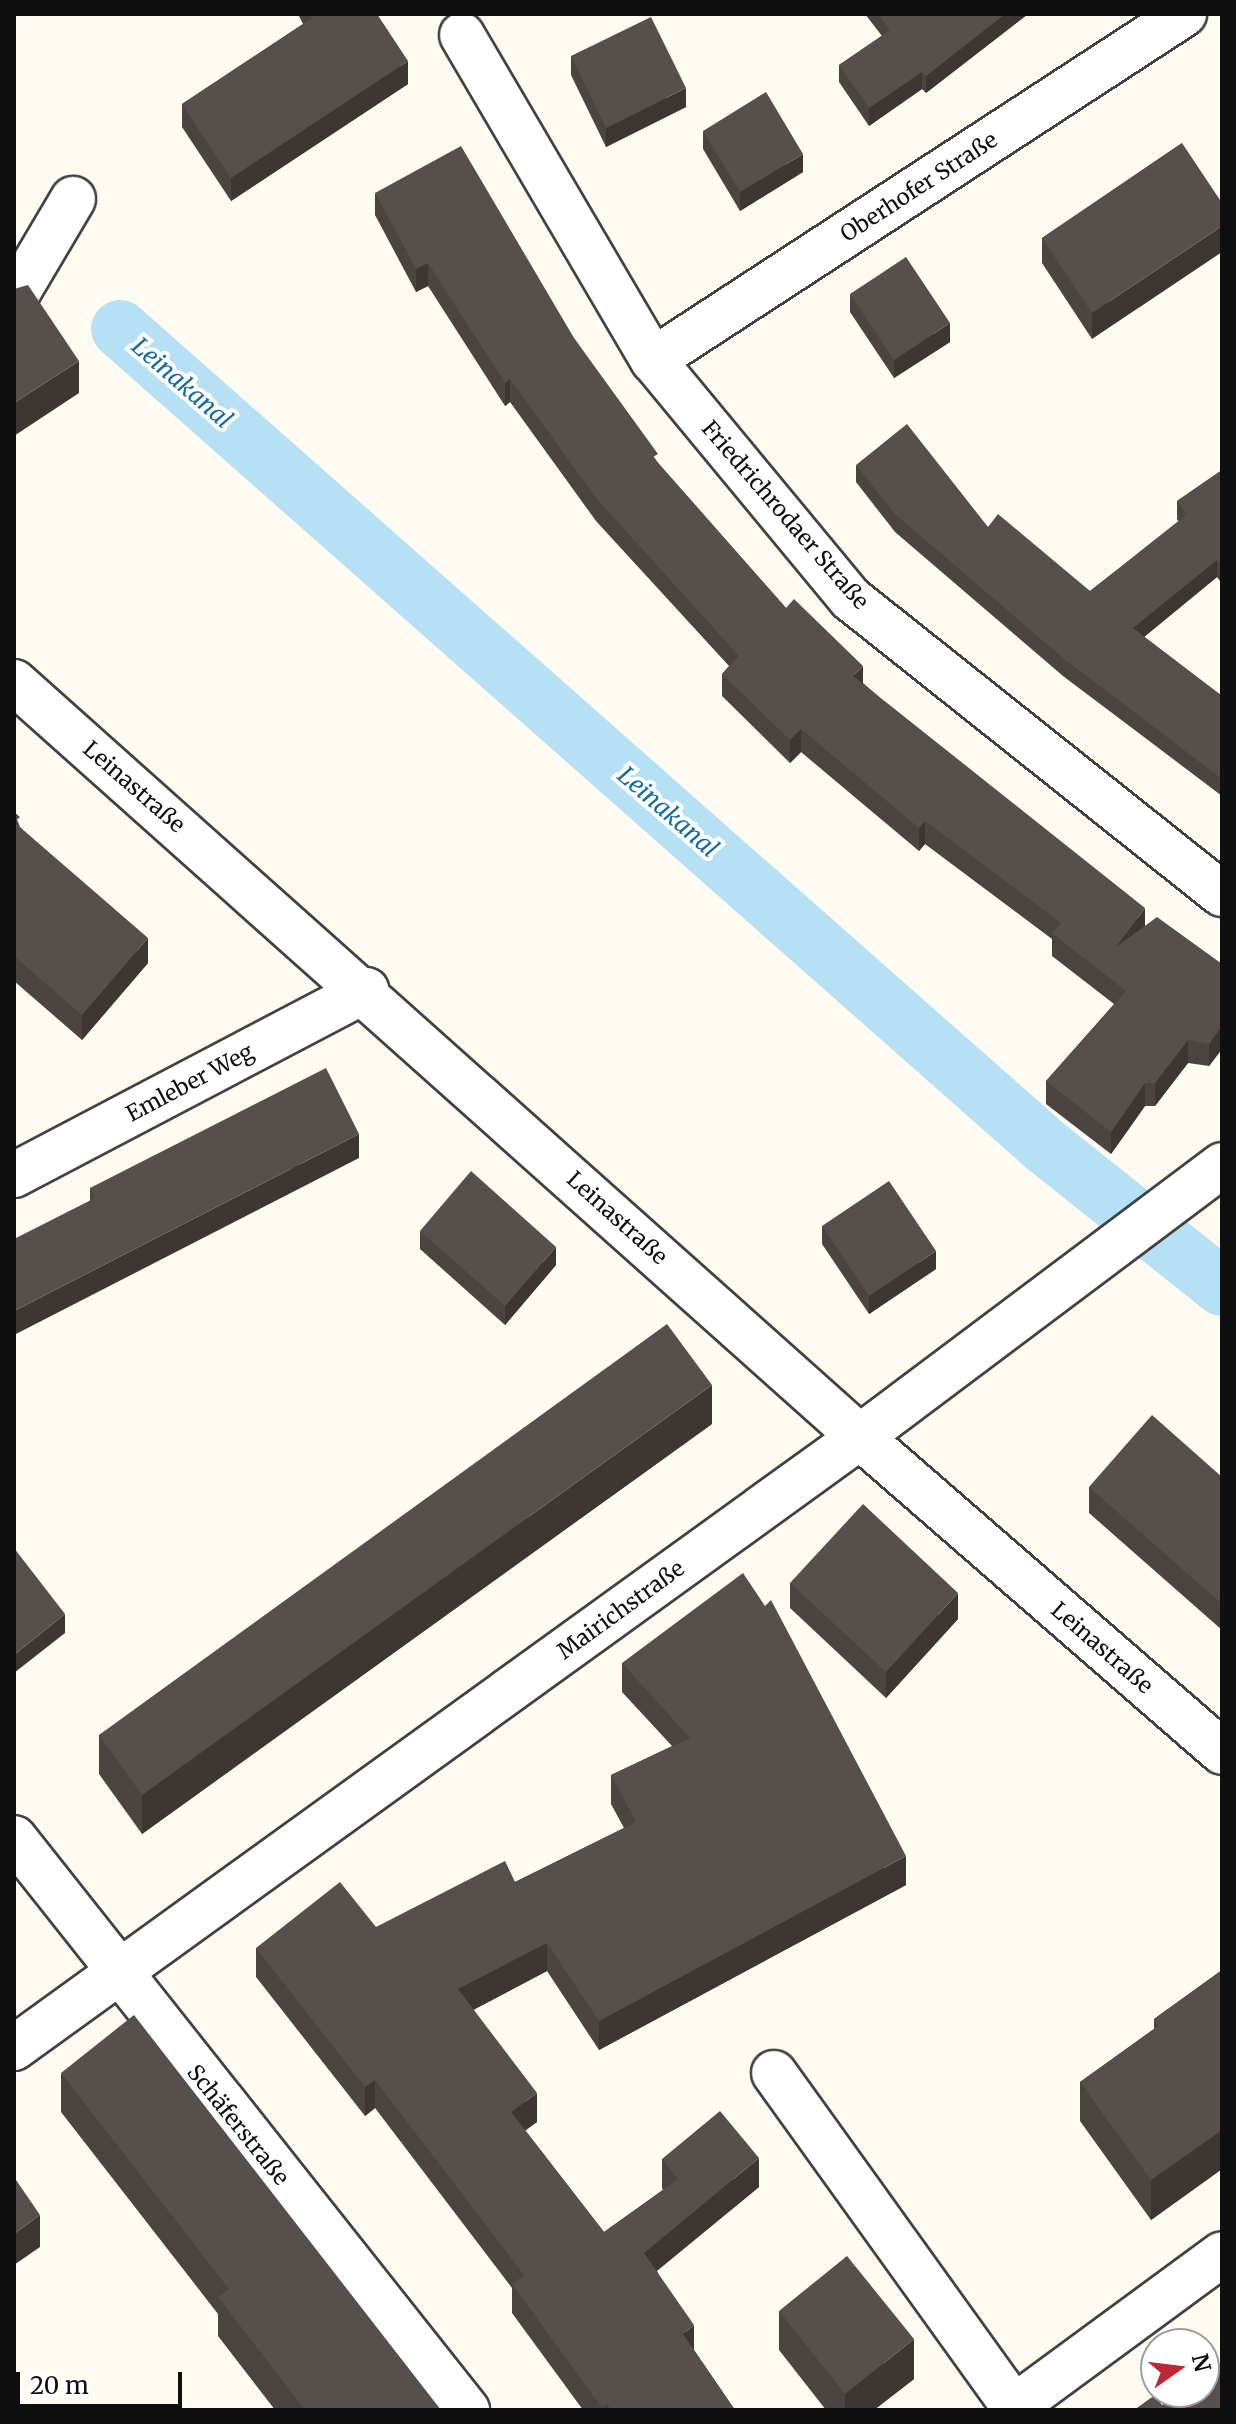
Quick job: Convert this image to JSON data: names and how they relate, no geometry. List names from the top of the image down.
{
  "streets": {
    "street": [
      "Oberhofer Straße",
      "Friedrichrodaer Straße",
      "Leinastraße",
      "Emleber Weg",
      "Mairichstraße",
      "Schäferstraße"
    ]
  },
  "crossings": [
    ["Oberhofer Straße", "Friedrichrodaer Straße"],
    ["Leinastraße", "Emleber Weg"],
    ["Leinastraße", "Mairichstraße"],
    ["Mairichstraße", "Schäferstraße"]
  ],
  "water": ["Leinakanal"],
  "scale_bar": "20 m",
  "north": "right"
}
